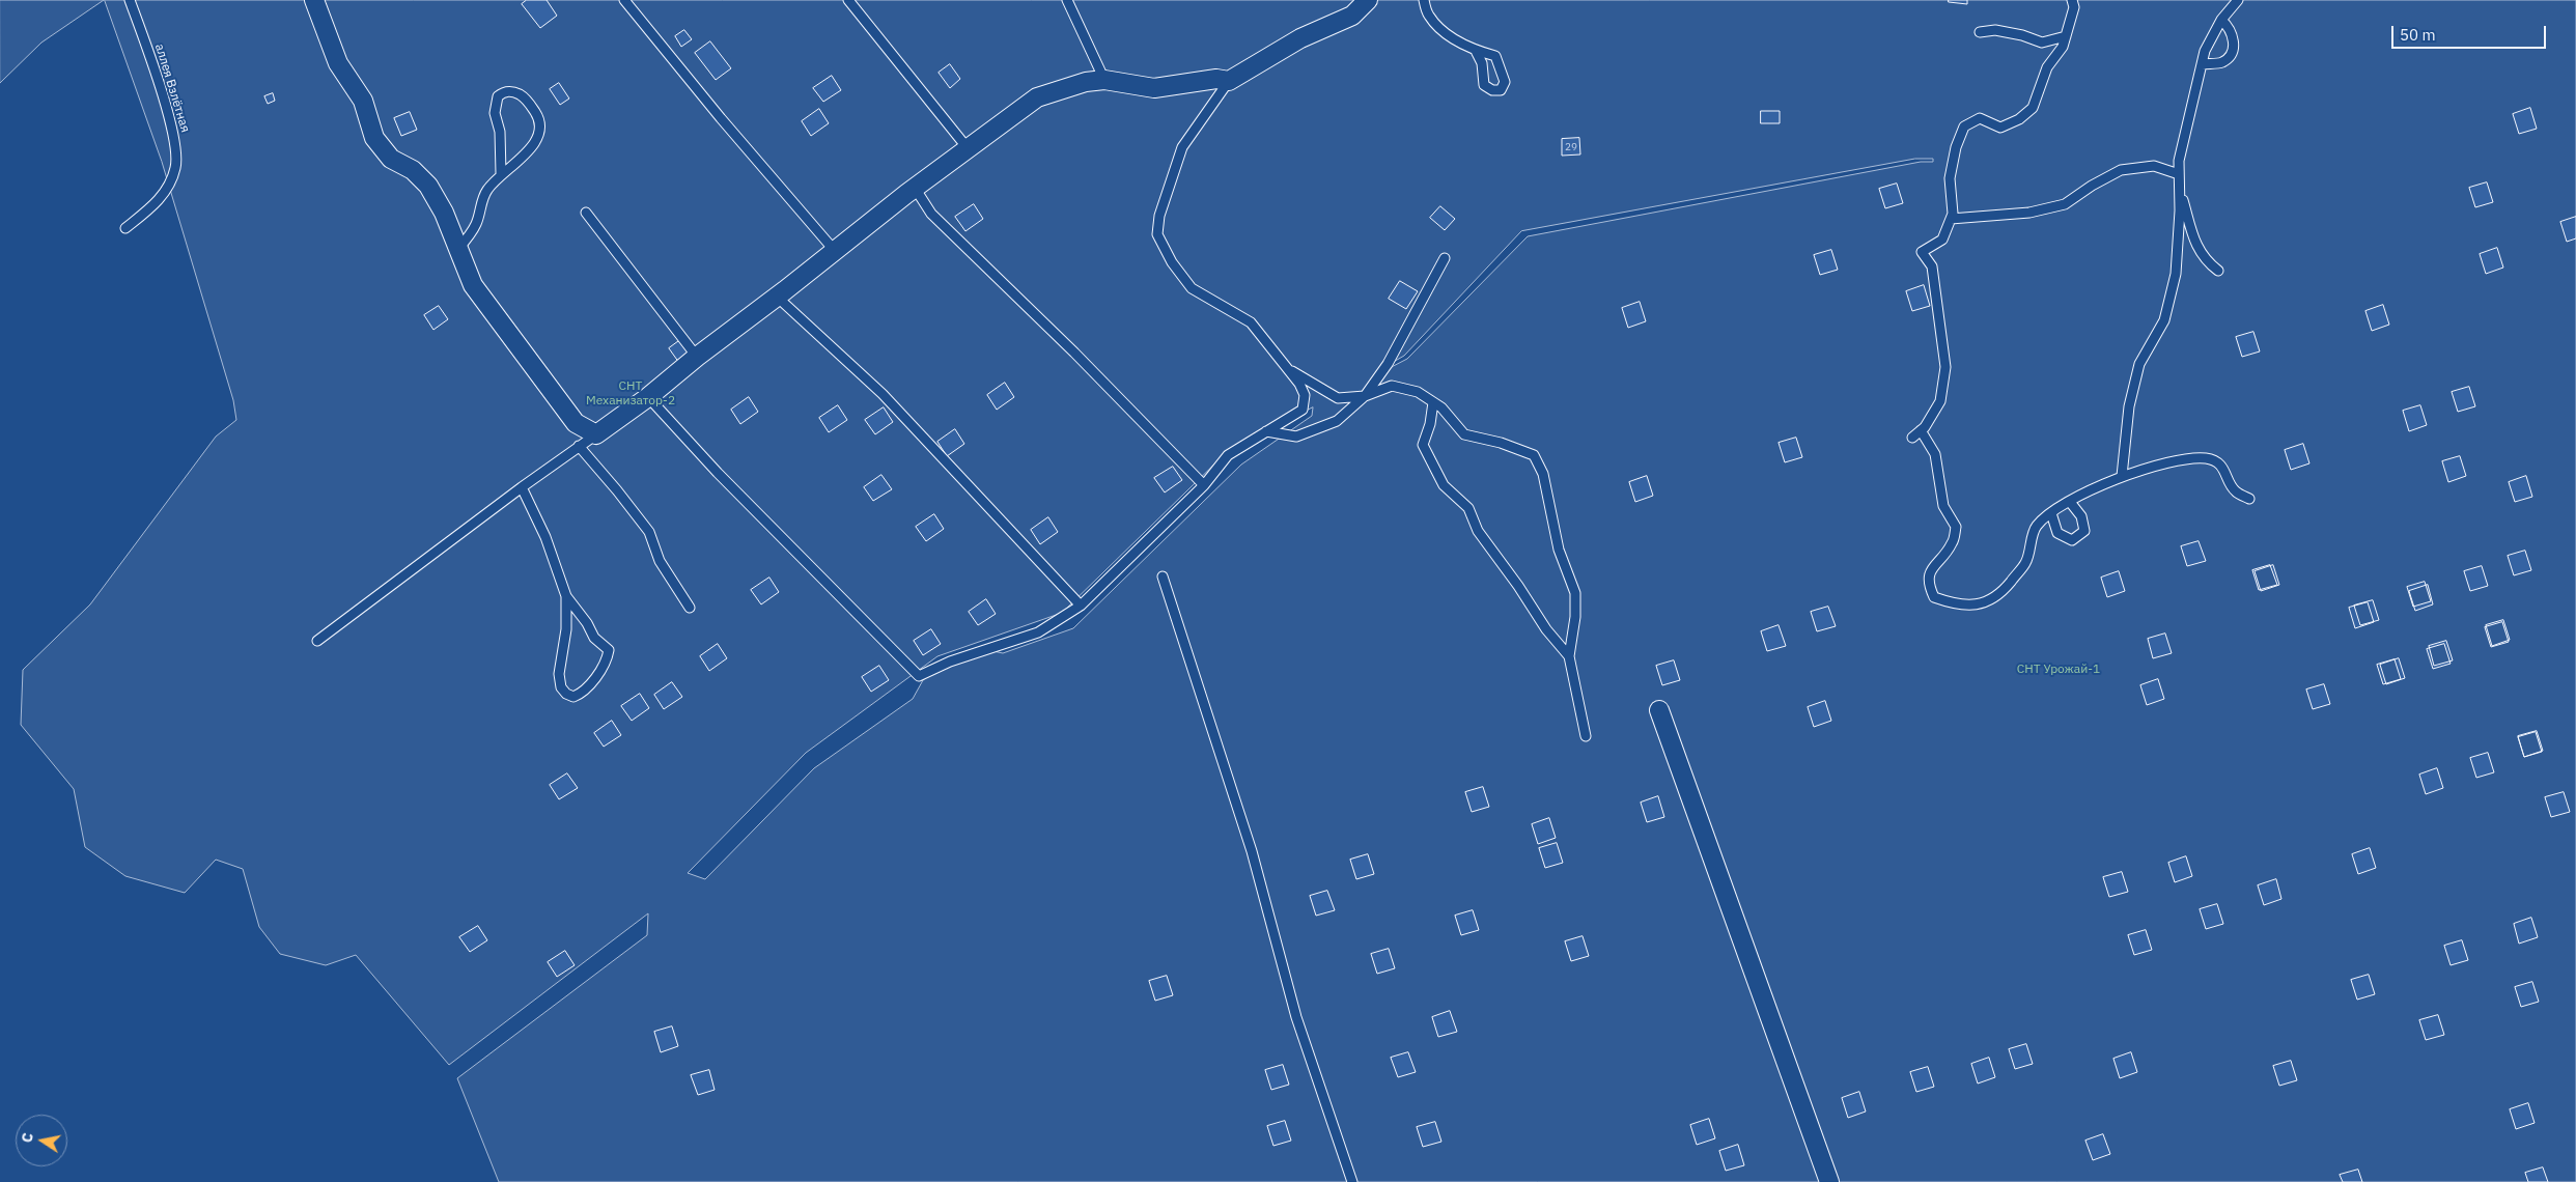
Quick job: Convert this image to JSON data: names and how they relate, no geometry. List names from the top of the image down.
{
  "streets": {
    "lane": ["аллея Взлётная"]
  },
  "parks": ["СНТ Механизатор-2", "СНТ Урожай-1"],
  "house_numbers": ["29"],
  "scale_bar": "50 m",
  "north": "left"
}
